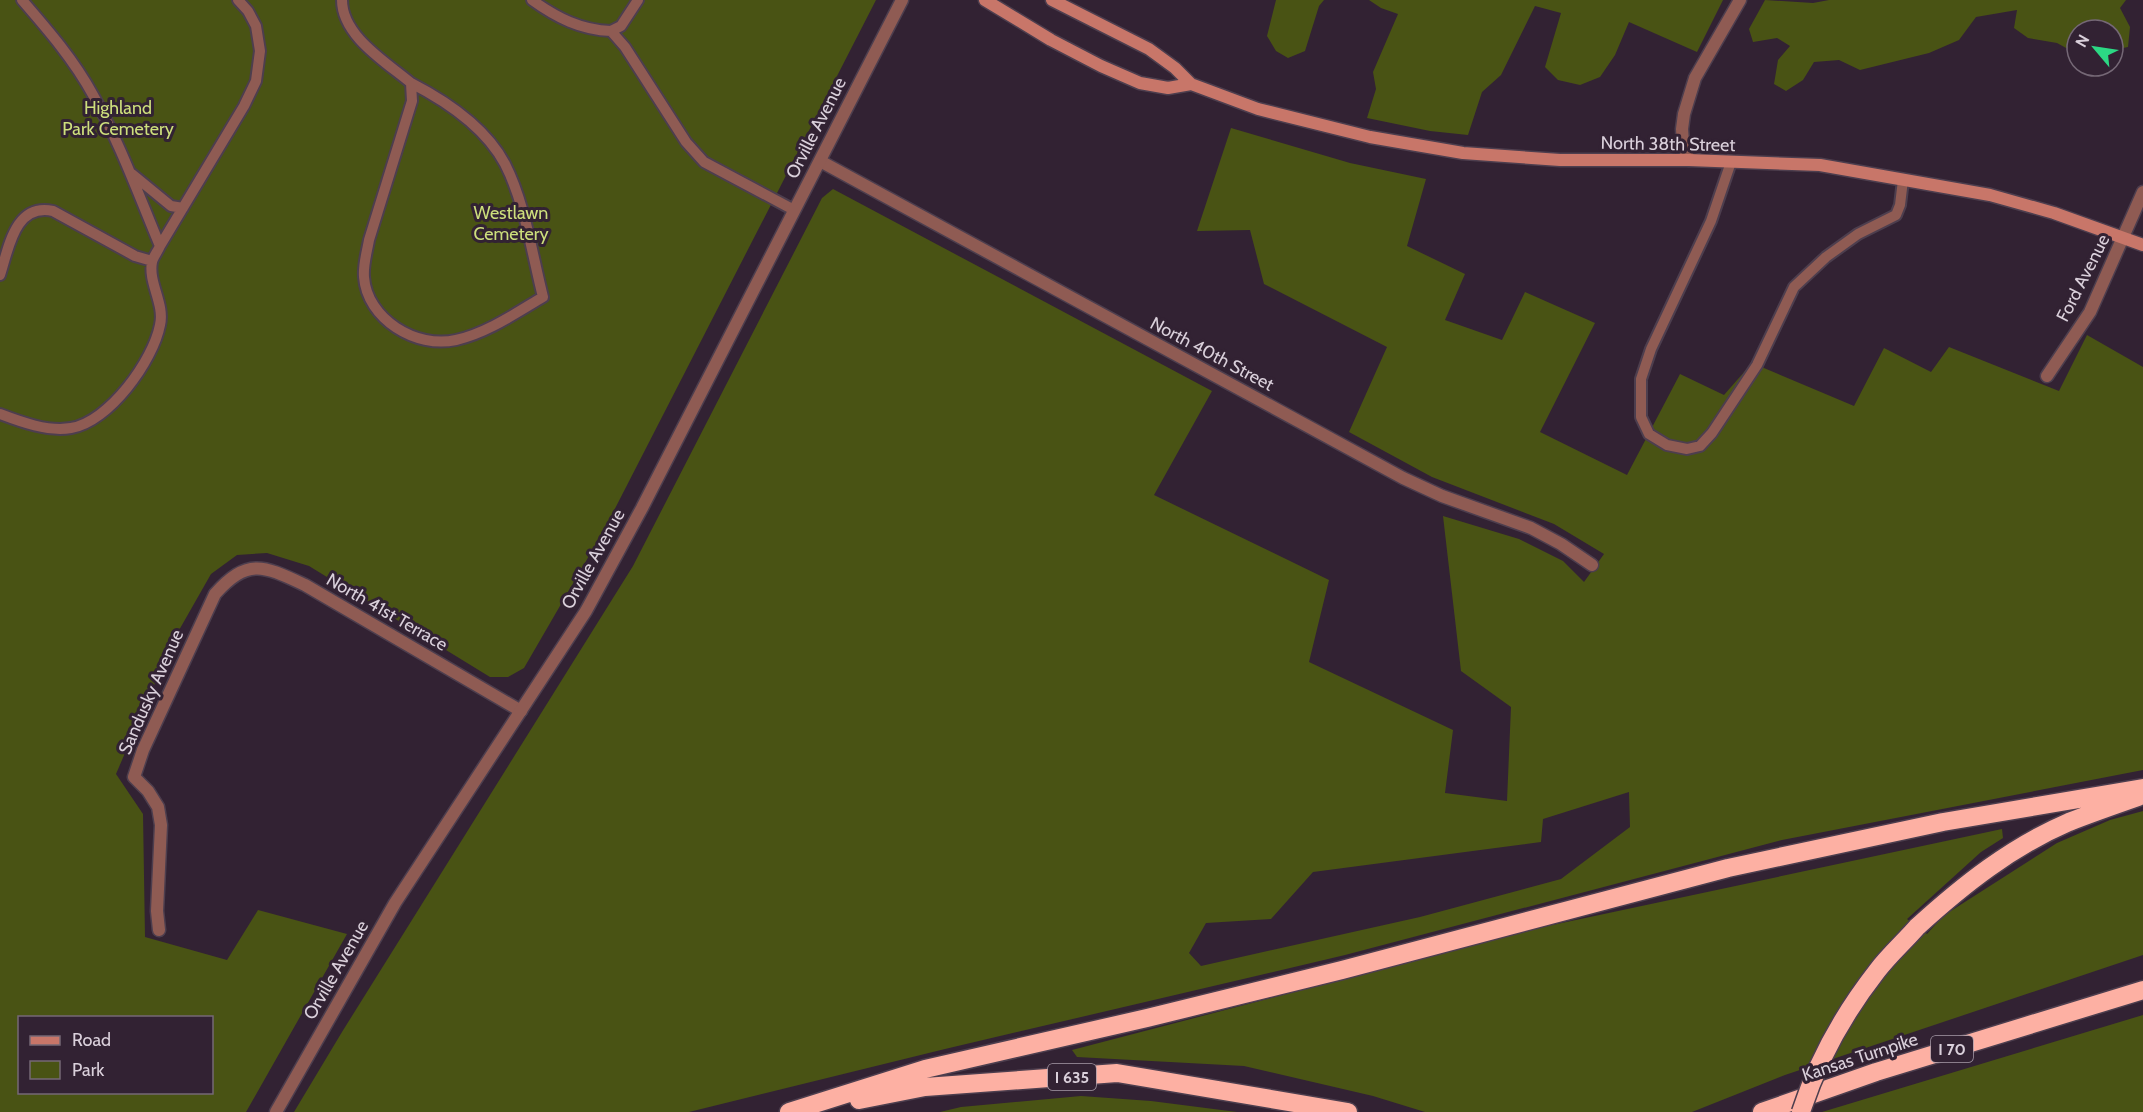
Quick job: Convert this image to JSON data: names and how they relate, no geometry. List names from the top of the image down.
{
  "streets": {
    "highway": ["I 70", "Kansas Turnpike", "I 635"],
    "main road": ["North 38th Street"],
    "street": [
      "Orville Avenue",
      "Ford Avenue",
      "North 40th Street",
      "North 41st Terrace",
      "Sandusky Avenue"
    ]
  },
  "crossings": [
    ["Orville Avenue", "North 40th Street"],
    ["Orville Avenue", "North 41st Terrace"],
    ["North 38th Street", "Ford Avenue"],
    ["North 41st Terrace", "Sandusky Avenue"]
  ],
  "parks": ["Highland Park Cemetery", "Westlawn Cemetery"],
  "legend": ["Road", "Park"],
  "north": "top left"
}
